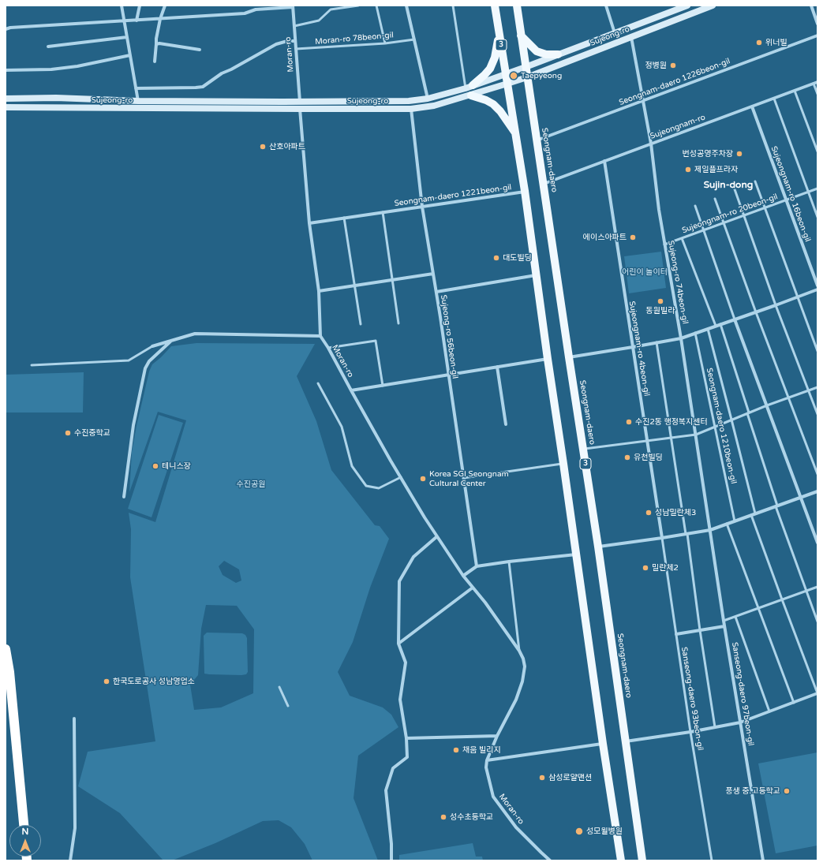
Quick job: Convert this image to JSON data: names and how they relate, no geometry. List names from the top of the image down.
{
  "streets": {
    "main road": ["Sujeong-ro", "3", "Seongnam-daero"],
    "street": [
      "Moran-ro",
      "Seongnam-daero 1226beon-gil",
      "Sujeongnam-ro",
      "Sujeongnam-ro 16beon-gil",
      "Seongnam-daero 1221beon-gil",
      "Sujeong-ro 74beon-gil",
      "Sujeong-ro 56beon-gil",
      "Sujeongnam-ro 4beon-gil",
      "Sanseong-daero 97beon-gil"
    ],
    "lane": [
      "Moran-ro 78beon-gil",
      "Sujeongnam-ro 20beon-gil",
      "Seongnam-daero 1210beon-gil",
      "Sanseong-daero 93beon-gil"
    ]
  },
  "crossings": [
    ["Sujeong-ro", "3"],
    ["Sujeong-ro", "Moran-ro"],
    ["Sujeong-ro", "Seongnam-daero"],
    ["Sujeong-ro", "Sujeong-ro 74beon-gil"],
    ["Sujeong-ro", "Sujeong-ro 56beon-gil"],
    ["Moran-ro 78beon-gil", "Moran-ro"],
    ["3", "Seongnam-daero 1221beon-gil"],
    ["Seongnam-daero 1226beon-gil", "Seongnam-daero"],
    ["Seongnam-daero 1226beon-gil", "Sujeong-ro 74beon-gil"],
    ["Sujeongnam-ro", "Seongnam-daero"],
    ["Sujeongnam-ro", "Sujeongnam-ro 16beon-gil"],
    ["Sujeongnam-ro", "Sujeong-ro 74beon-gil"],
    ["Sujeongnam-ro", "Sujeongnam-ro 4beon-gil"],
    ["Sujeongnam-ro 16beon-gil", "Sujeongnam-ro 20beon-gil"],
    ["Seongnam-daero 1221beon-gil", "Sujeong-ro 56beon-gil"],
    ["Sujeongnam-ro 20beon-gil", "Sujeong-ro 74beon-gil"],
    ["Sujeong-ro 74beon-gil", "Sanseong-daero 97beon-gil"],
    ["Sujeongnam-ro 4beon-gil", "Sanseong-daero 93beon-gil"]
  ],
  "districts": ["Sujin-dong"],
  "parks": ["어린이 놀이터", "수진공원"],
  "places": [
    "위너빌",
    "정병원",
    "Taepyeong",
    "산호아파트",
    "번성공영주차장",
    "제일플프라자",
    "에이스아파트",
    "대도빌딩",
    "동원빌라",
    "수진2동 행정복지센터",
    "수진중학교",
    "유천빌딩",
    "테니스장",
    "Korea SGI Seongnam Cultural Center",
    "성남밀란체3",
    "밀란체2",
    "한국도로공사 성남영업소",
    "채움 빌리지",
    "삼성로얄맨션",
    "풍생 중.고등학교",
    "성수초등학교",
    "성모윌병원"
  ],
  "north": "top"
}
